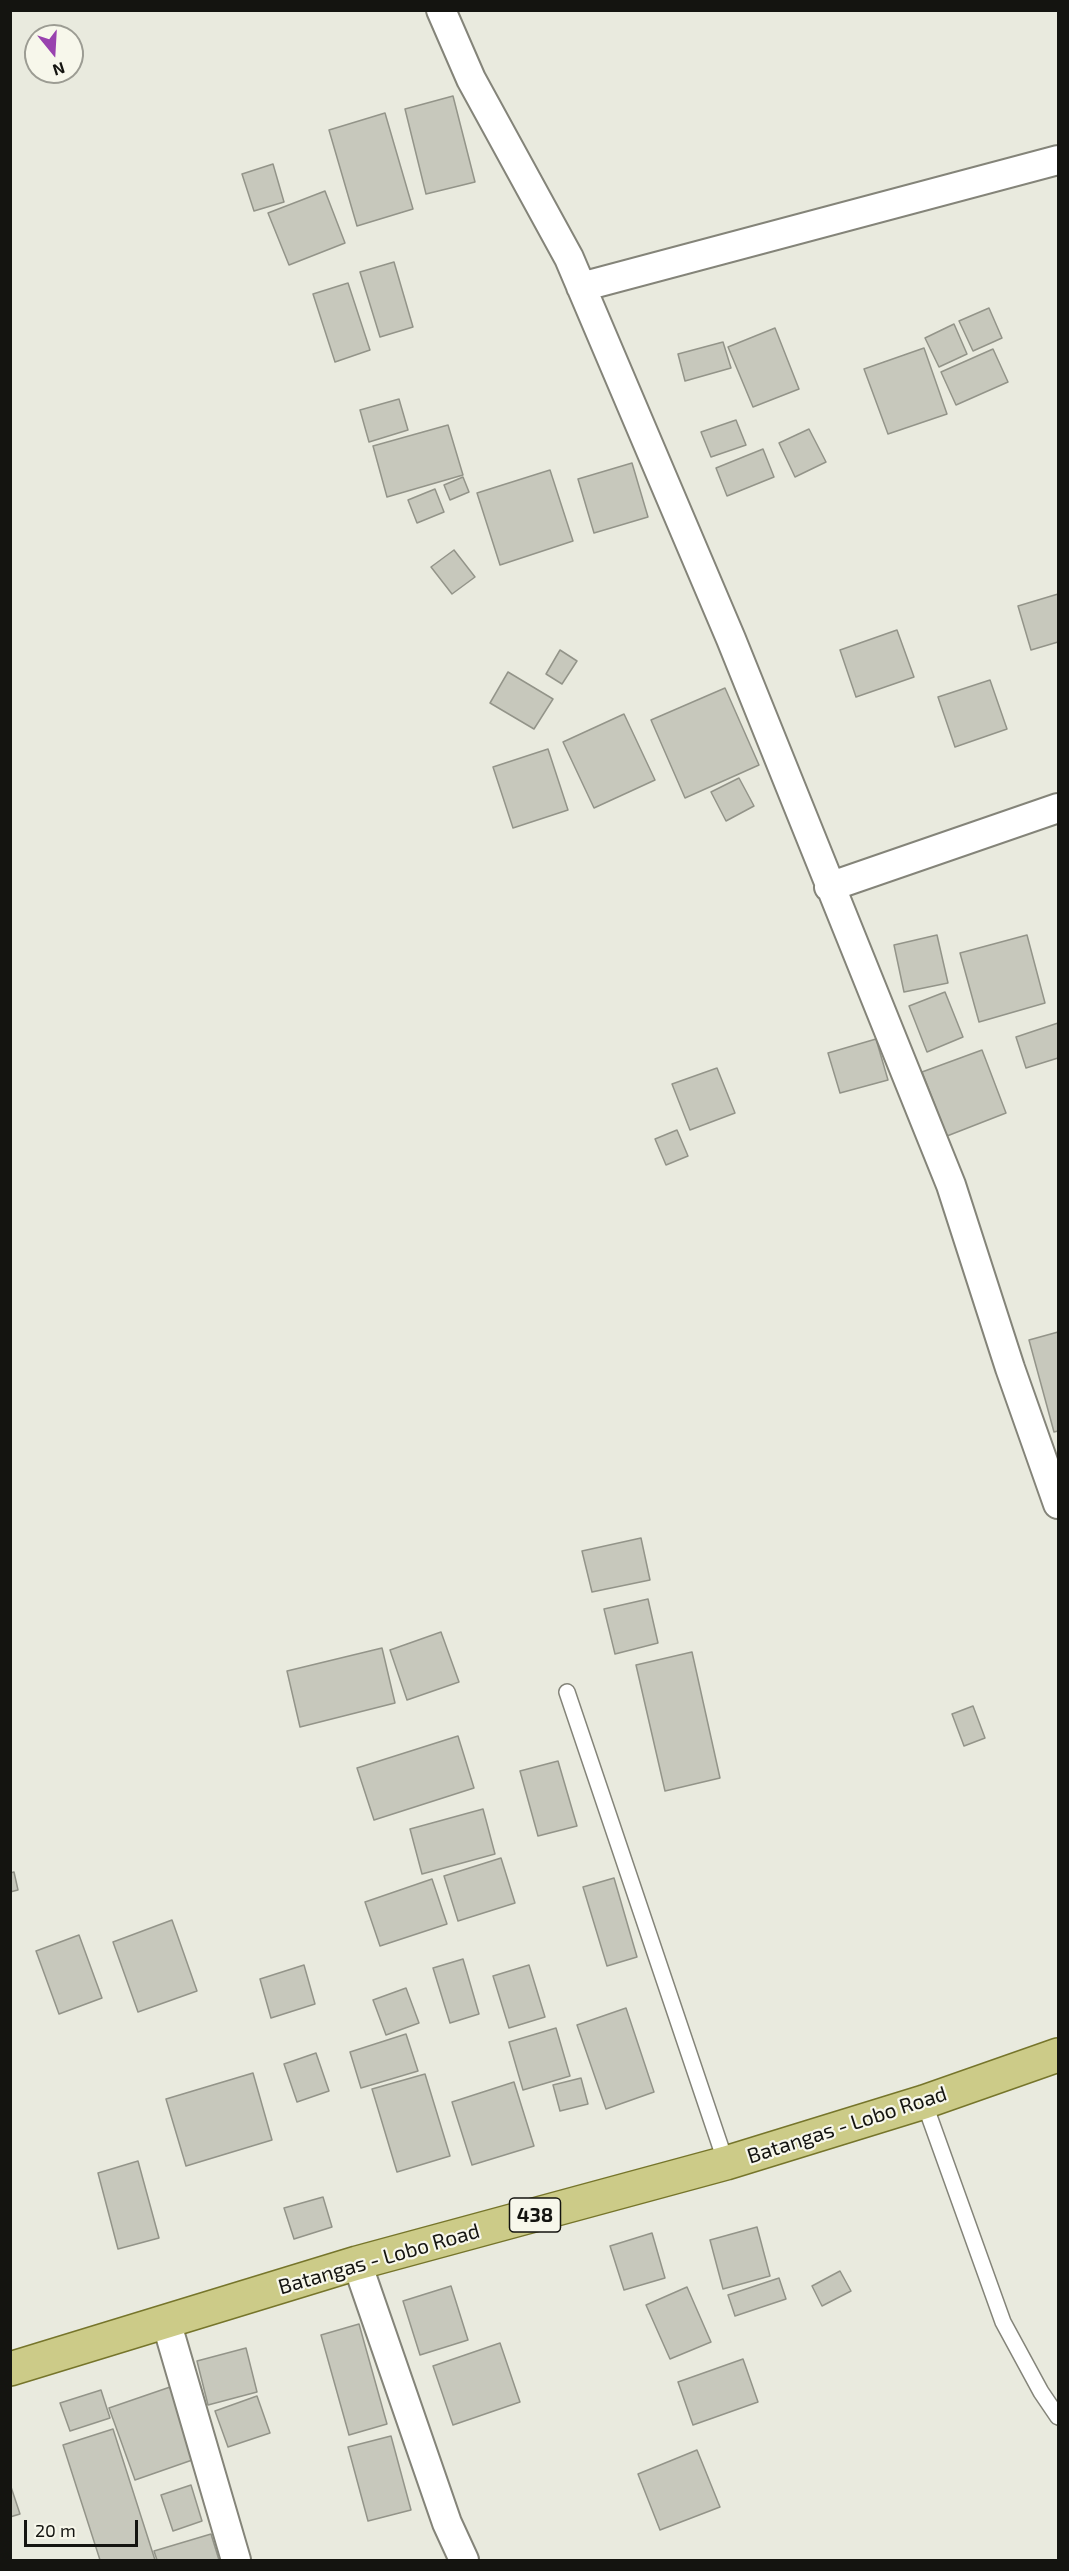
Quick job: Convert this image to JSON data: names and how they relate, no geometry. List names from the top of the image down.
{
  "streets": {
    "main road": ["Batangas - Lobo Road", "438"]
  },
  "scale_bar": "20 m",
  "north": "bottom"
}
